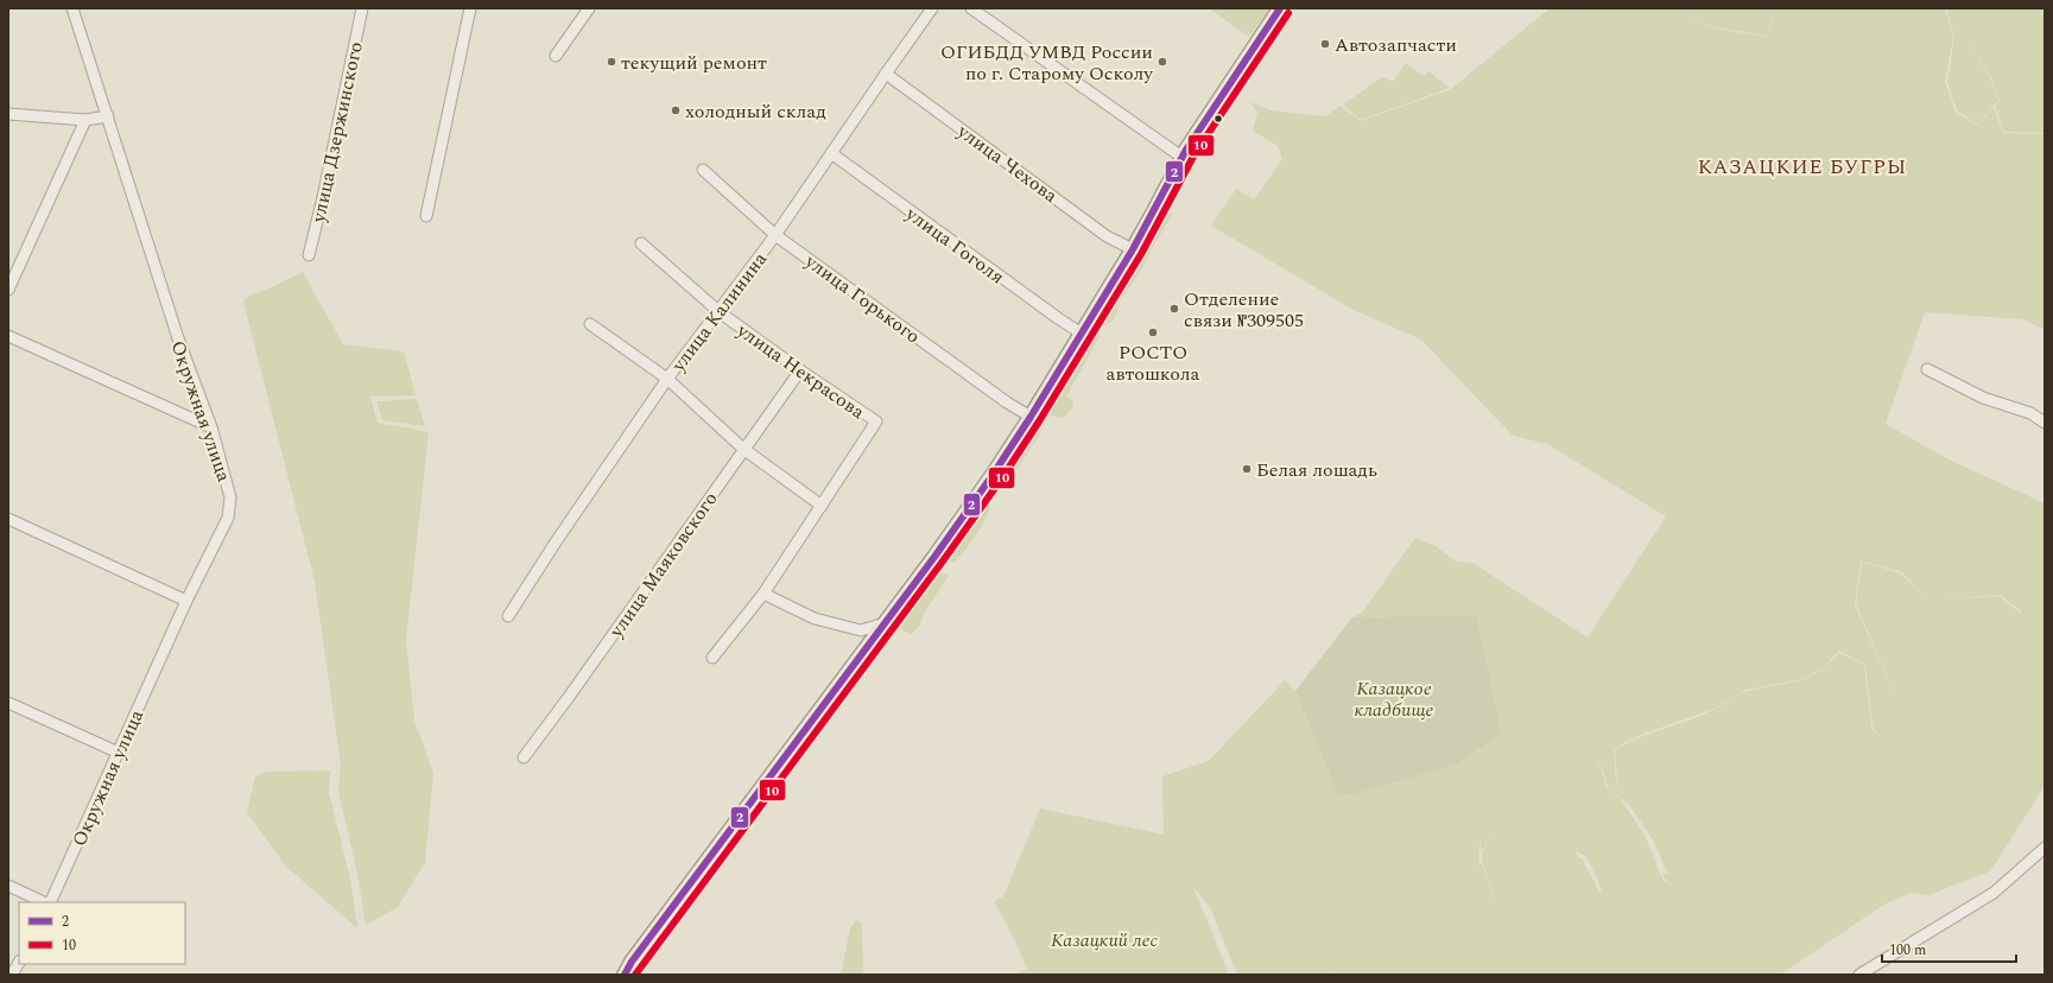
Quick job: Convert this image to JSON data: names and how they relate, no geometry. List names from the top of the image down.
{
  "streets": {
    "street": [
      "улица Дзержинского",
      "улица Чехова",
      "улица Гоголя",
      "улица Горького",
      "улица Калинина",
      "улица Некрасова",
      "Окружная улица",
      "улица Маяковского"
    ]
  },
  "crossings": [
    ["улица Чехова", "улица Калинина"],
    ["улица Гоголя", "улица Калинина"],
    ["улица Горького", "улица Калинина"],
    ["улица Калинина", "улица Некрасова"],
    ["улица Некрасова", "улица Маяковского"]
  ],
  "districts": ["КАЗАЦКИЕ БУГРЫ"],
  "parks": ["Казацкое кладбище", "Казацкий лес"],
  "places": [
    "Автозапчасти",
    "текущий ремонт",
    "ОГИБДД УМВД России по г. Старому Осколу",
    "холодный склад",
    "Отделение связи №309505",
    "РОСТО автошкола",
    "Белая лошадь"
  ],
  "lines": ["transit line 2", "transit line 10"],
  "legend": ["2", "10"],
  "scale_bar": "100 m"
}
